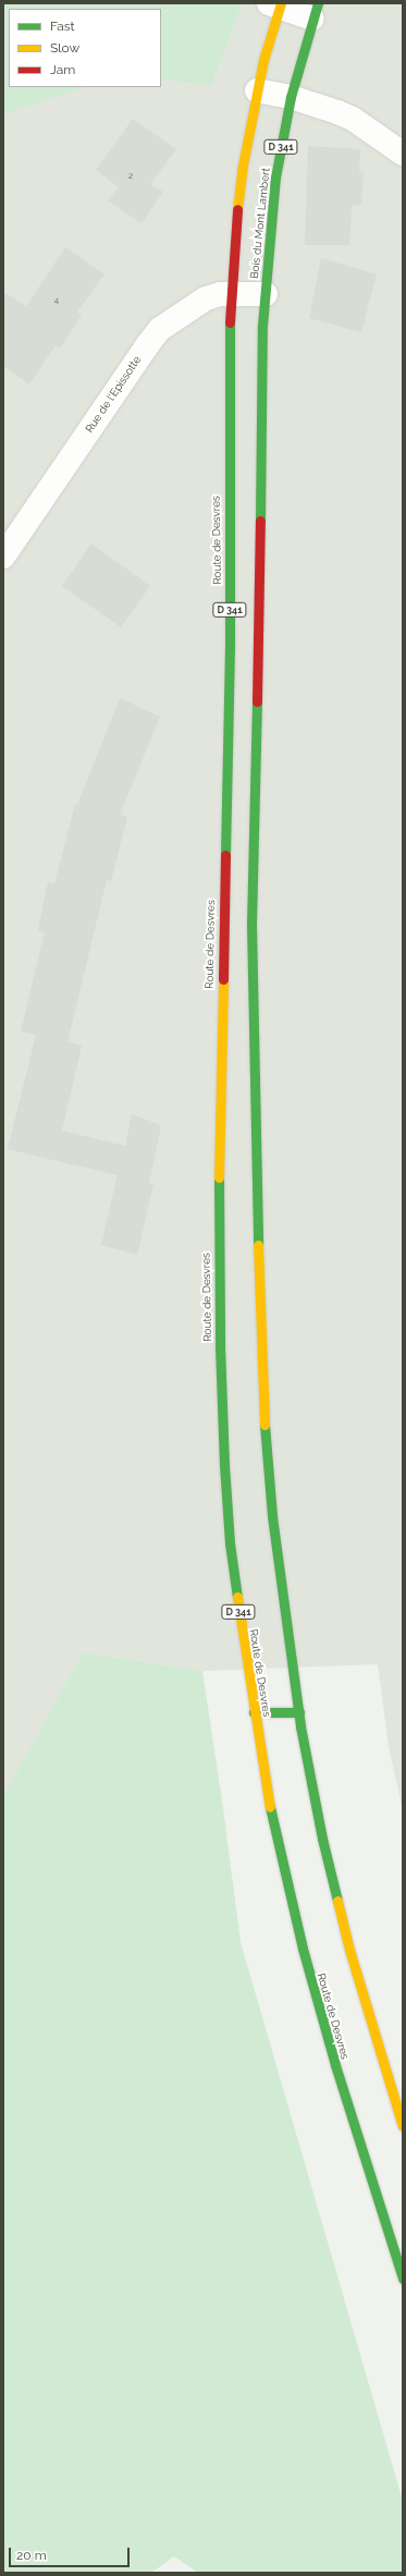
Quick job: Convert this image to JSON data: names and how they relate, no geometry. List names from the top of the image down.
{
  "streets": {
    "main road": ["D 341", "Bois du Mont Lambert", "Route de Desvres"],
    "street": ["Rue de l'Epissotte"]
  },
  "crossings": [
    ["D 341", "Bois du Mont Lambert"],
    ["D 341", "Rue de l'Epissotte"],
    ["D 341", "Route de Desvres"],
    ["Bois du Mont Lambert", "Rue de l'Epissotte"],
    ["Rue de l'Epissotte", "Route de Desvres"]
  ],
  "house_numbers": ["2", "4"],
  "legend": ["Fast", "Slow", "Jam"],
  "scale_bar": "20 m"
}
